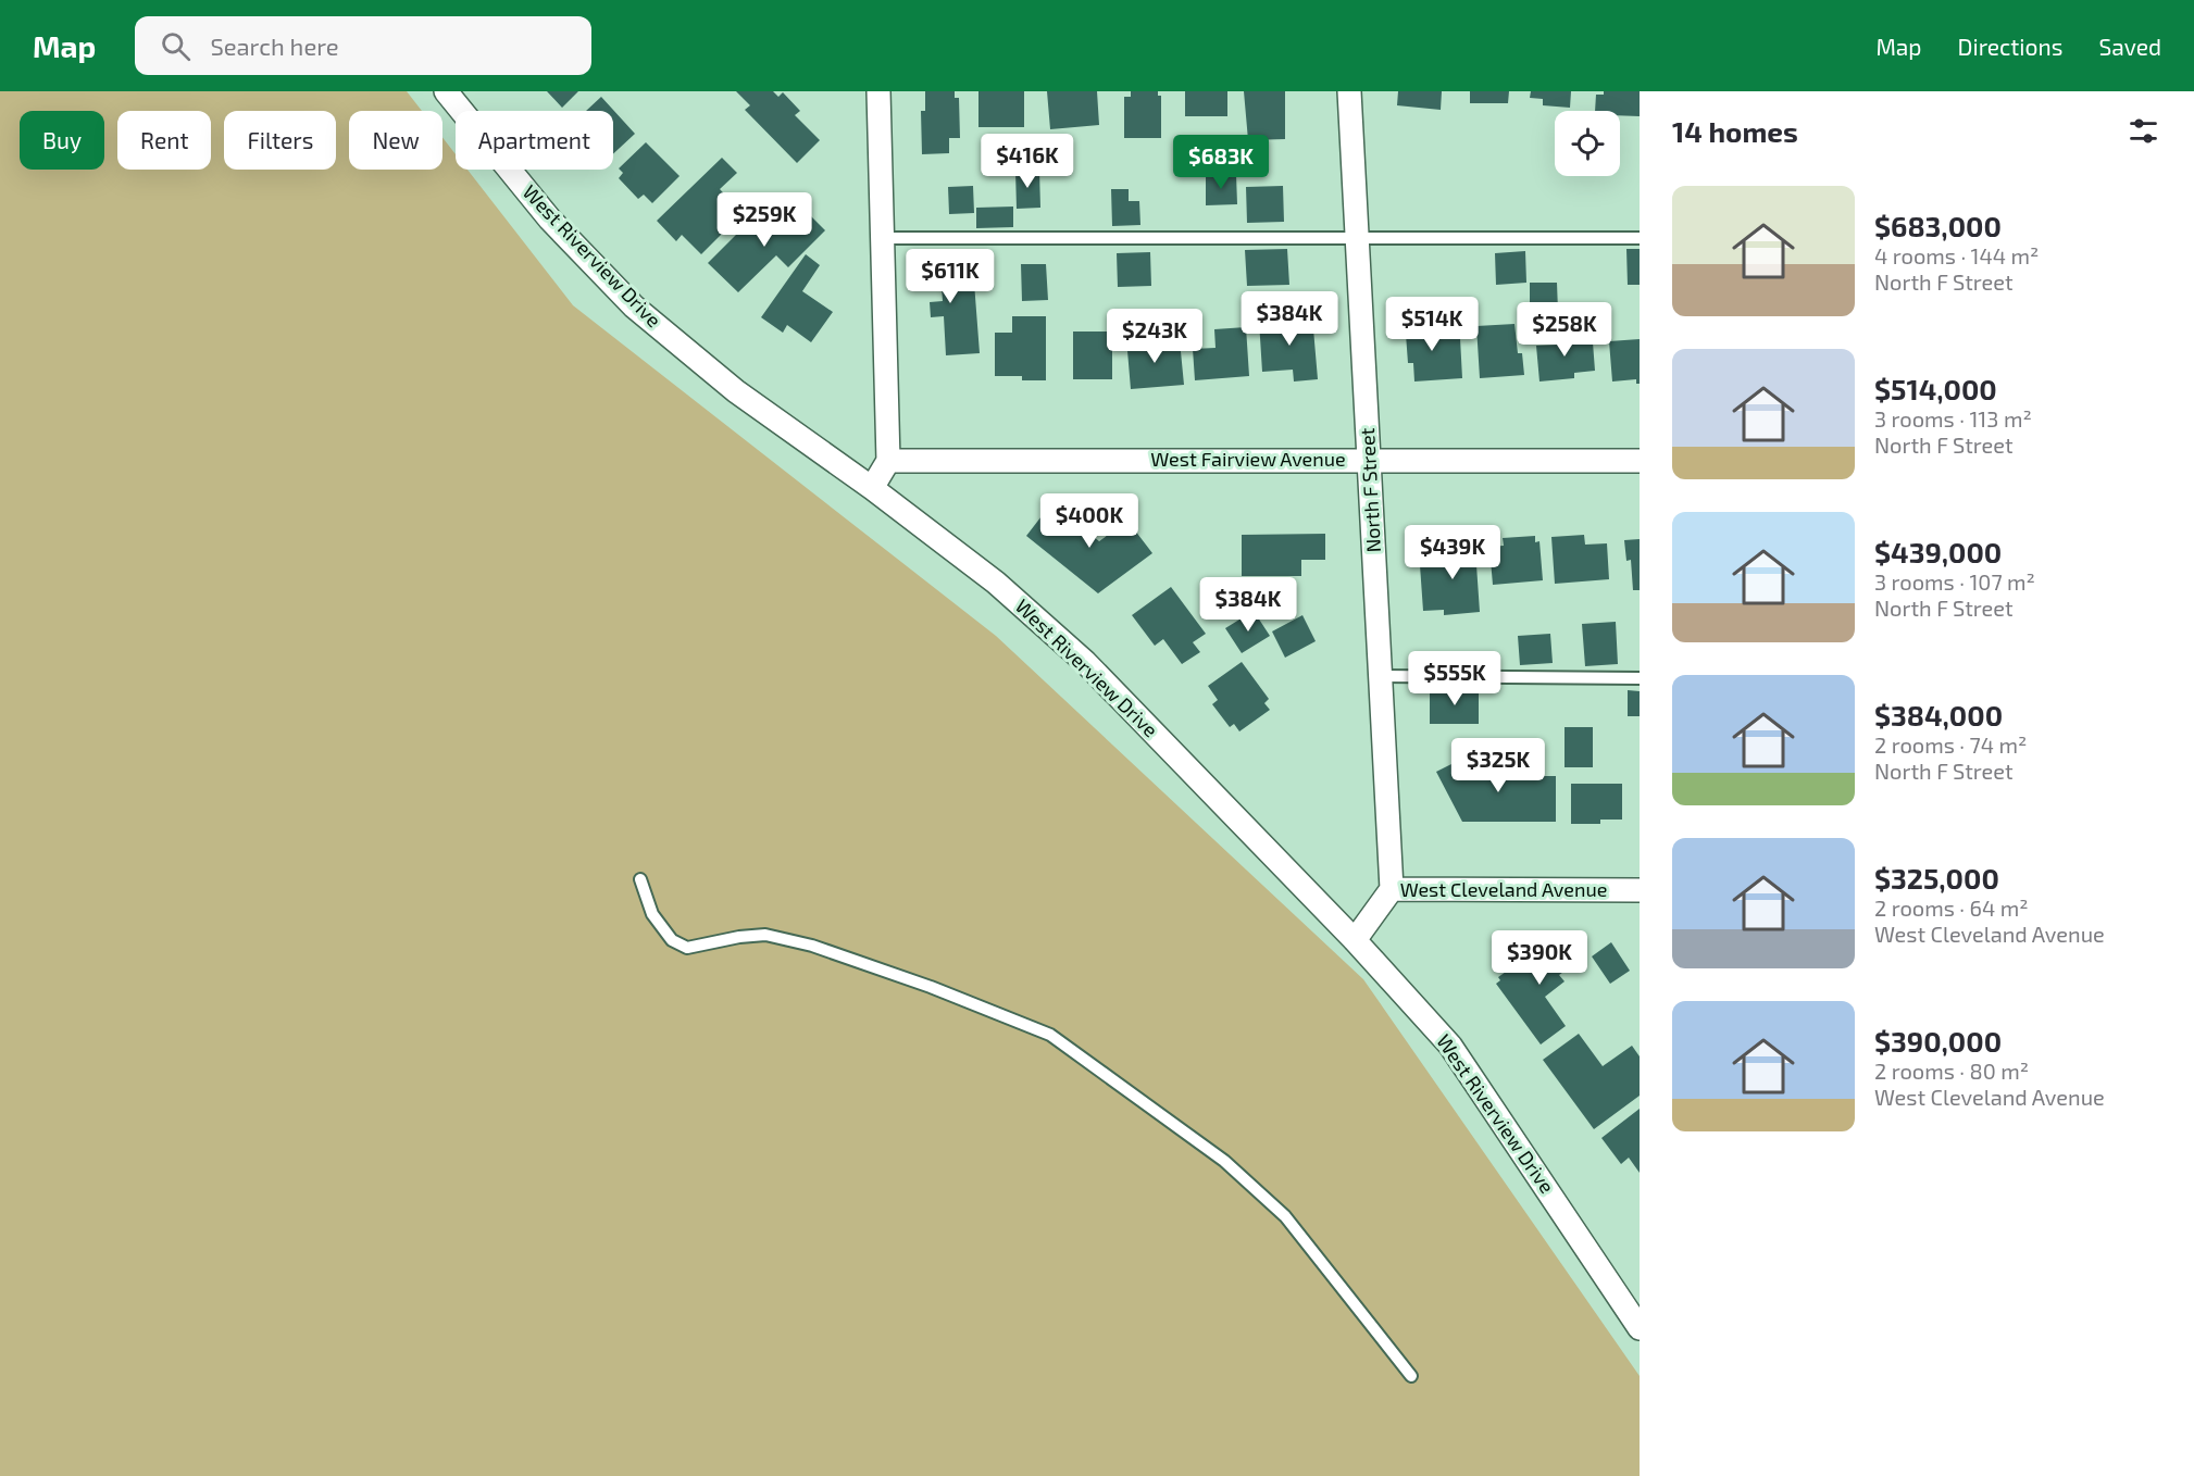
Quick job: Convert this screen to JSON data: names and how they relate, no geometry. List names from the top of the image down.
{
  "streets": {
    "street": [
      "West Riverview Drive",
      "West Fairview Avenue",
      "North F Street",
      "West Cleveland Avenue"
    ]
  },
  "crossings": [
    ["West Riverview Drive", "West Cleveland Avenue"],
    ["West Fairview Avenue", "North F Street"],
    ["North F Street", "West Cleveland Avenue"]
  ],
  "page": {
    "header": "Map",
    "search": "Search here",
    "nav": ["Map", "Directions", "Saved"],
    "heading": "14 homes",
    "chip": [
      "Buy",
      "Rent",
      "Filters",
      "New",
      "Apartment"
    ],
    "price": [
      "$416K",
      "$683K",
      "$259K",
      "$611K",
      "$384K",
      "$514K",
      "$258K",
      "$243K",
      "$400K",
      "$439K",
      "$384K",
      "$555K",
      "$325K",
      "$390K"
    ],
    "list": [
      {
        "name": "$683,000",
        "note": "4 rooms · 144 m² · North F Street"
      },
      {
        "name": "$514,000",
        "note": "3 rooms · 113 m² · North F Street"
      },
      {
        "name": "$439,000",
        "note": "3 rooms · 107 m² · North F Street"
      },
      {
        "name": "$384,000",
        "note": "2 rooms · 74 m² · North F Street"
      },
      {
        "name": "$325,000",
        "note": "2 rooms · 64 m² · West Cleveland Avenue"
      },
      {
        "name": "$390,000",
        "note": "2 rooms · 80 m² · West Cleveland Avenue"
      }
    ]
  }
}
